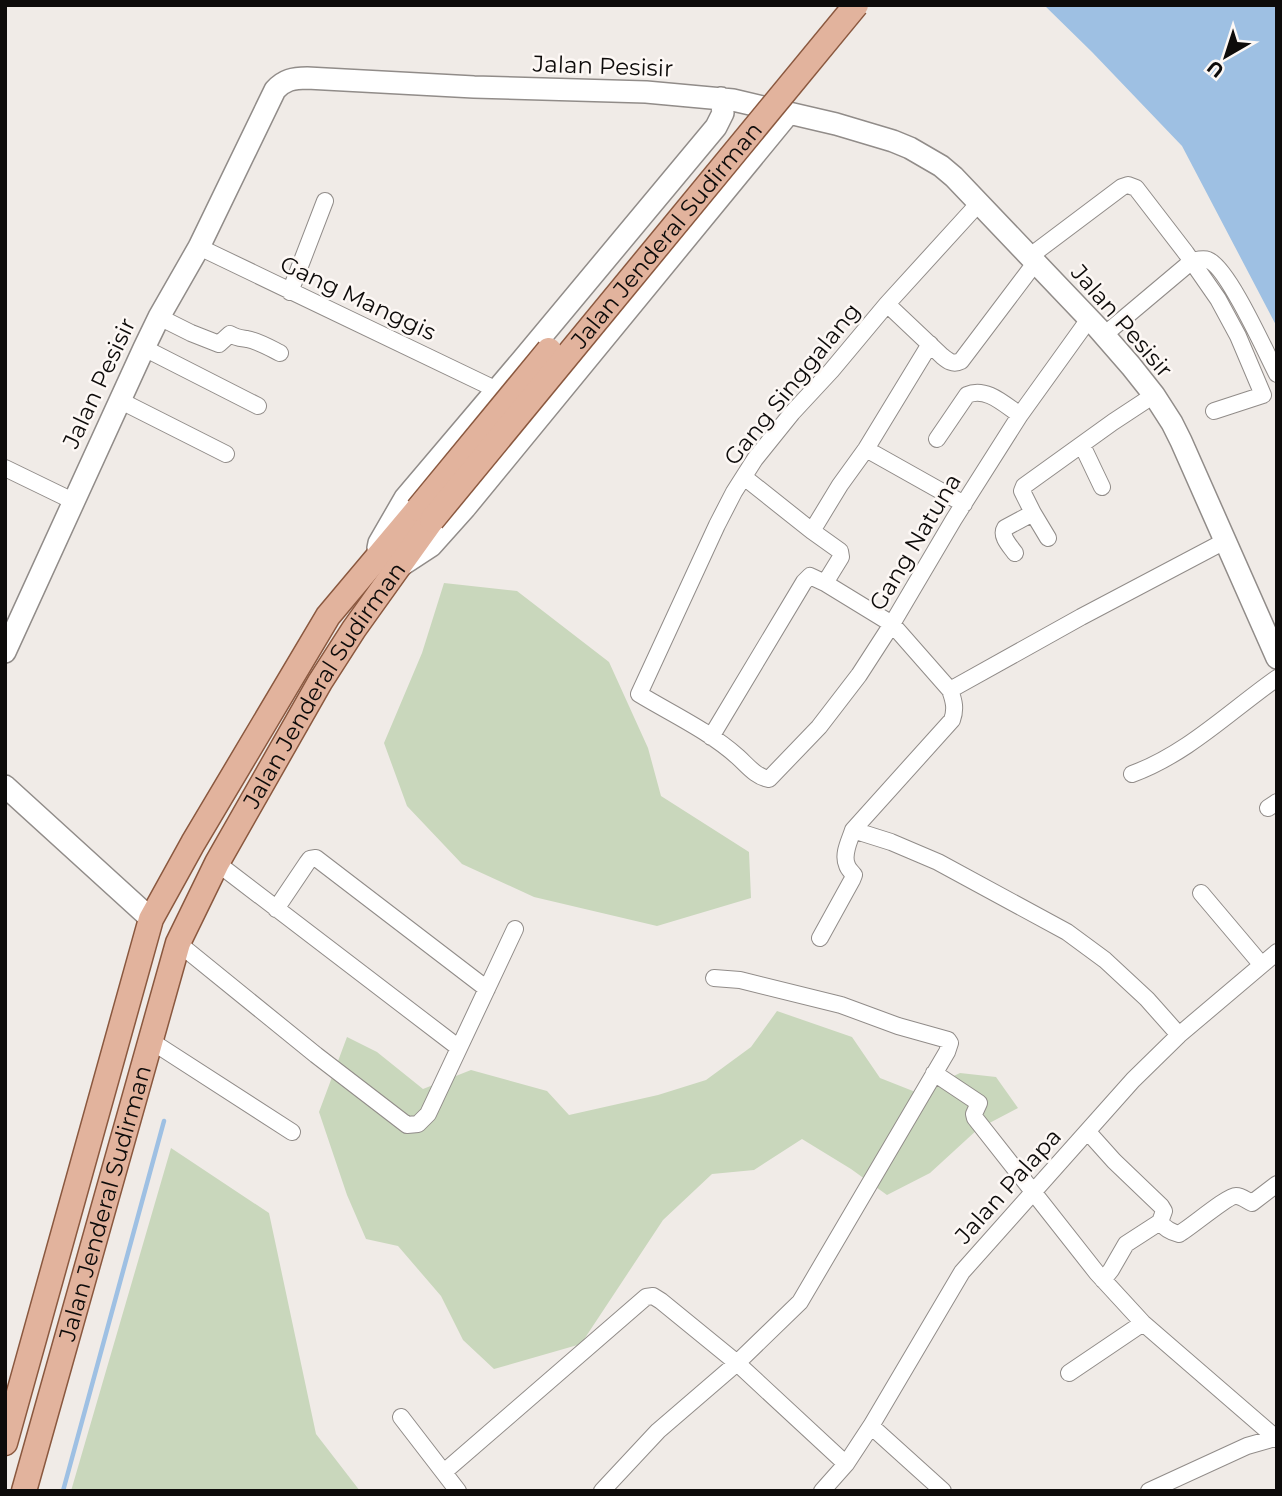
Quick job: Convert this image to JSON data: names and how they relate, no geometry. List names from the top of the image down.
{
  "streets": {
    "main road": ["Jalan Jenderal Sudirman"],
    "street": [
      "Jalan Pesisir",
      "Gang Manggis",
      "Gang Singgalang",
      "Gang Natuna",
      "Jalan Palapa"
    ]
  },
  "crossings": [
    ["Jalan Pesisir", "Gang Manggis"],
    ["Jalan Pesisir", "Gang Singgalang"],
    ["Jalan Pesisir", "Gang Natuna"],
    ["Gang Singgalang", "Gang Natuna"]
  ],
  "north": "bottom left"
}
